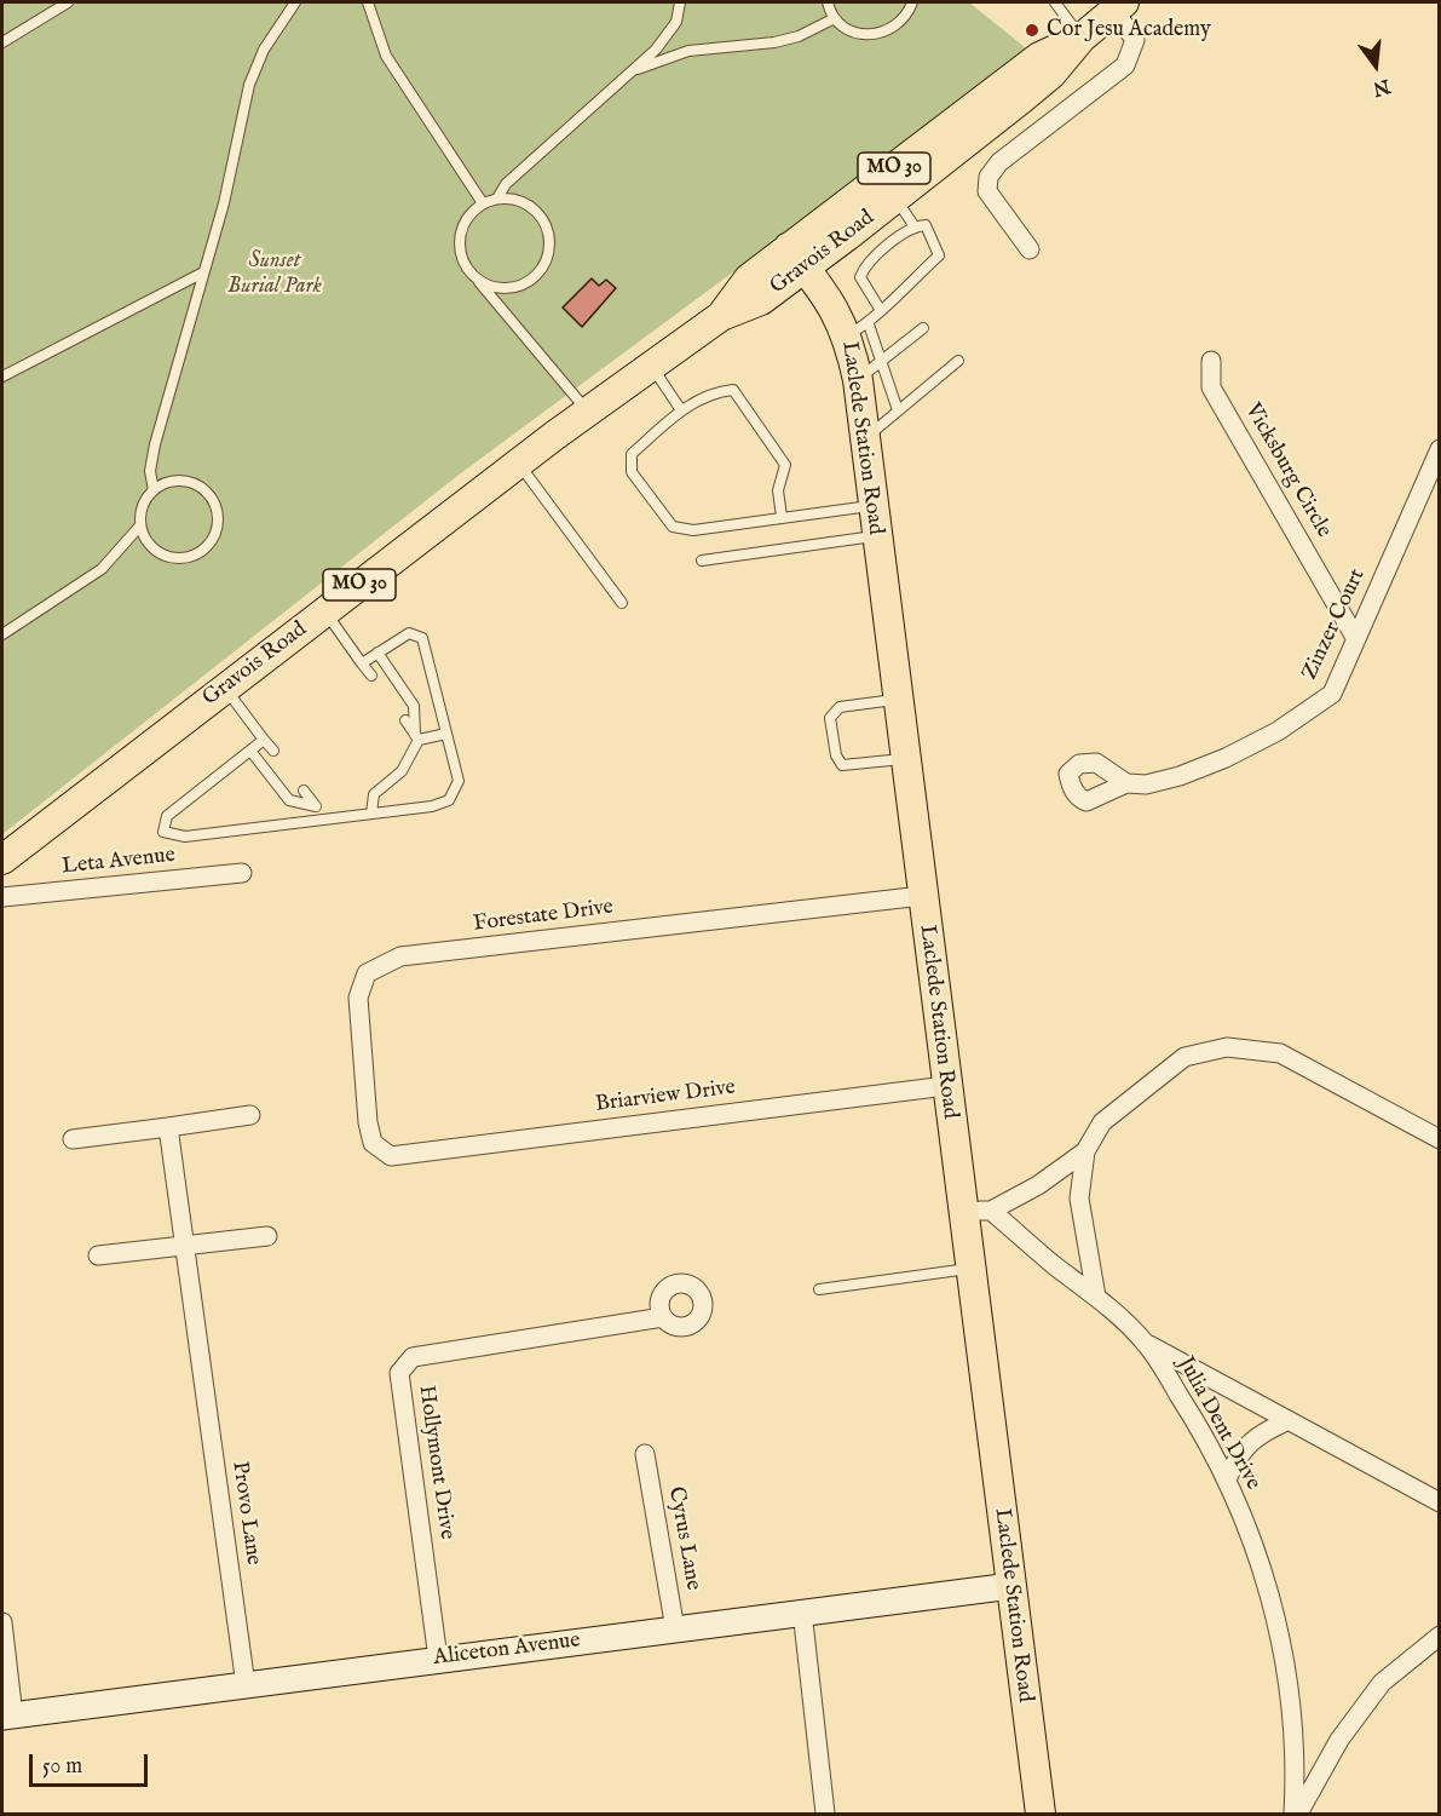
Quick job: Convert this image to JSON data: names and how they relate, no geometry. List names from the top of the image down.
{
  "streets": {
    "main road": ["MO 30", "Gravois Road", "Laclede Station Road"],
    "street": [
      "Vicksburg Circle",
      "Zinzer Court",
      "Leta Avenue",
      "Forestate Drive",
      "Briarview Drive",
      "Julia Dent Drive",
      "Hollymont Drive",
      "Provo Lane",
      "Cyrus Lane",
      "Aliceton Avenue"
    ]
  },
  "crossings": [
    ["Gravois Road", "Laclede Station Road"],
    ["Laclede Station Road", "Forestate Drive"],
    ["Laclede Station Road", "Briarview Drive"],
    ["Laclede Station Road", "Aliceton Avenue"],
    ["Vicksburg Circle", "Zinzer Court"],
    ["Forestate Drive", "Briarview Drive"],
    ["Hollymont Drive", "Aliceton Avenue"],
    ["Provo Lane", "Aliceton Avenue"],
    ["Cyrus Lane", "Aliceton Avenue"]
  ],
  "parks": ["Sunset Burial Park"],
  "places": ["Cor Jesu Academy"],
  "scale_bar": "50 m",
  "north": "bottom"
}
